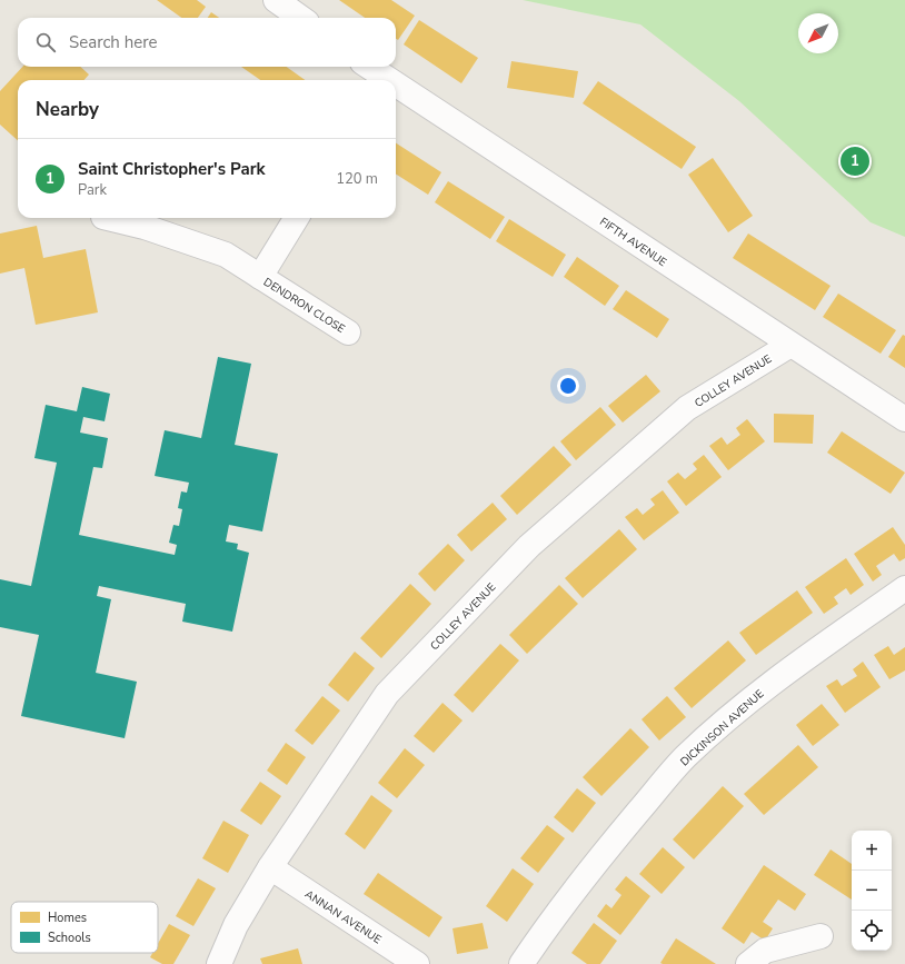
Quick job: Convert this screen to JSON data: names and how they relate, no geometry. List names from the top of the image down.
{
  "streets": {
    "street": [
      "FIFTH AVENUE",
      "DENDRON CLOSE",
      "COLLEY AVENUE",
      "DICKINSON AVENUE",
      "ANNAN AVENUE"
    ]
  },
  "crossings": [
    ["FIFTH AVENUE", "COLLEY AVENUE"],
    ["COLLEY AVENUE", "ANNAN AVENUE"]
  ],
  "legend": ["Homes", "Schools"],
  "north": "bottom left",
  "page": {
    "search": "Search here",
    "heading": "Nearby",
    "list": [
      {
        "mark": "1",
        "name": "Saint Christopher's Park",
        "note": "Park",
        "value": "120 m"
      }
    ],
    "pins": "1",
    "map_buttons": ["+", "−"]
  }
}
